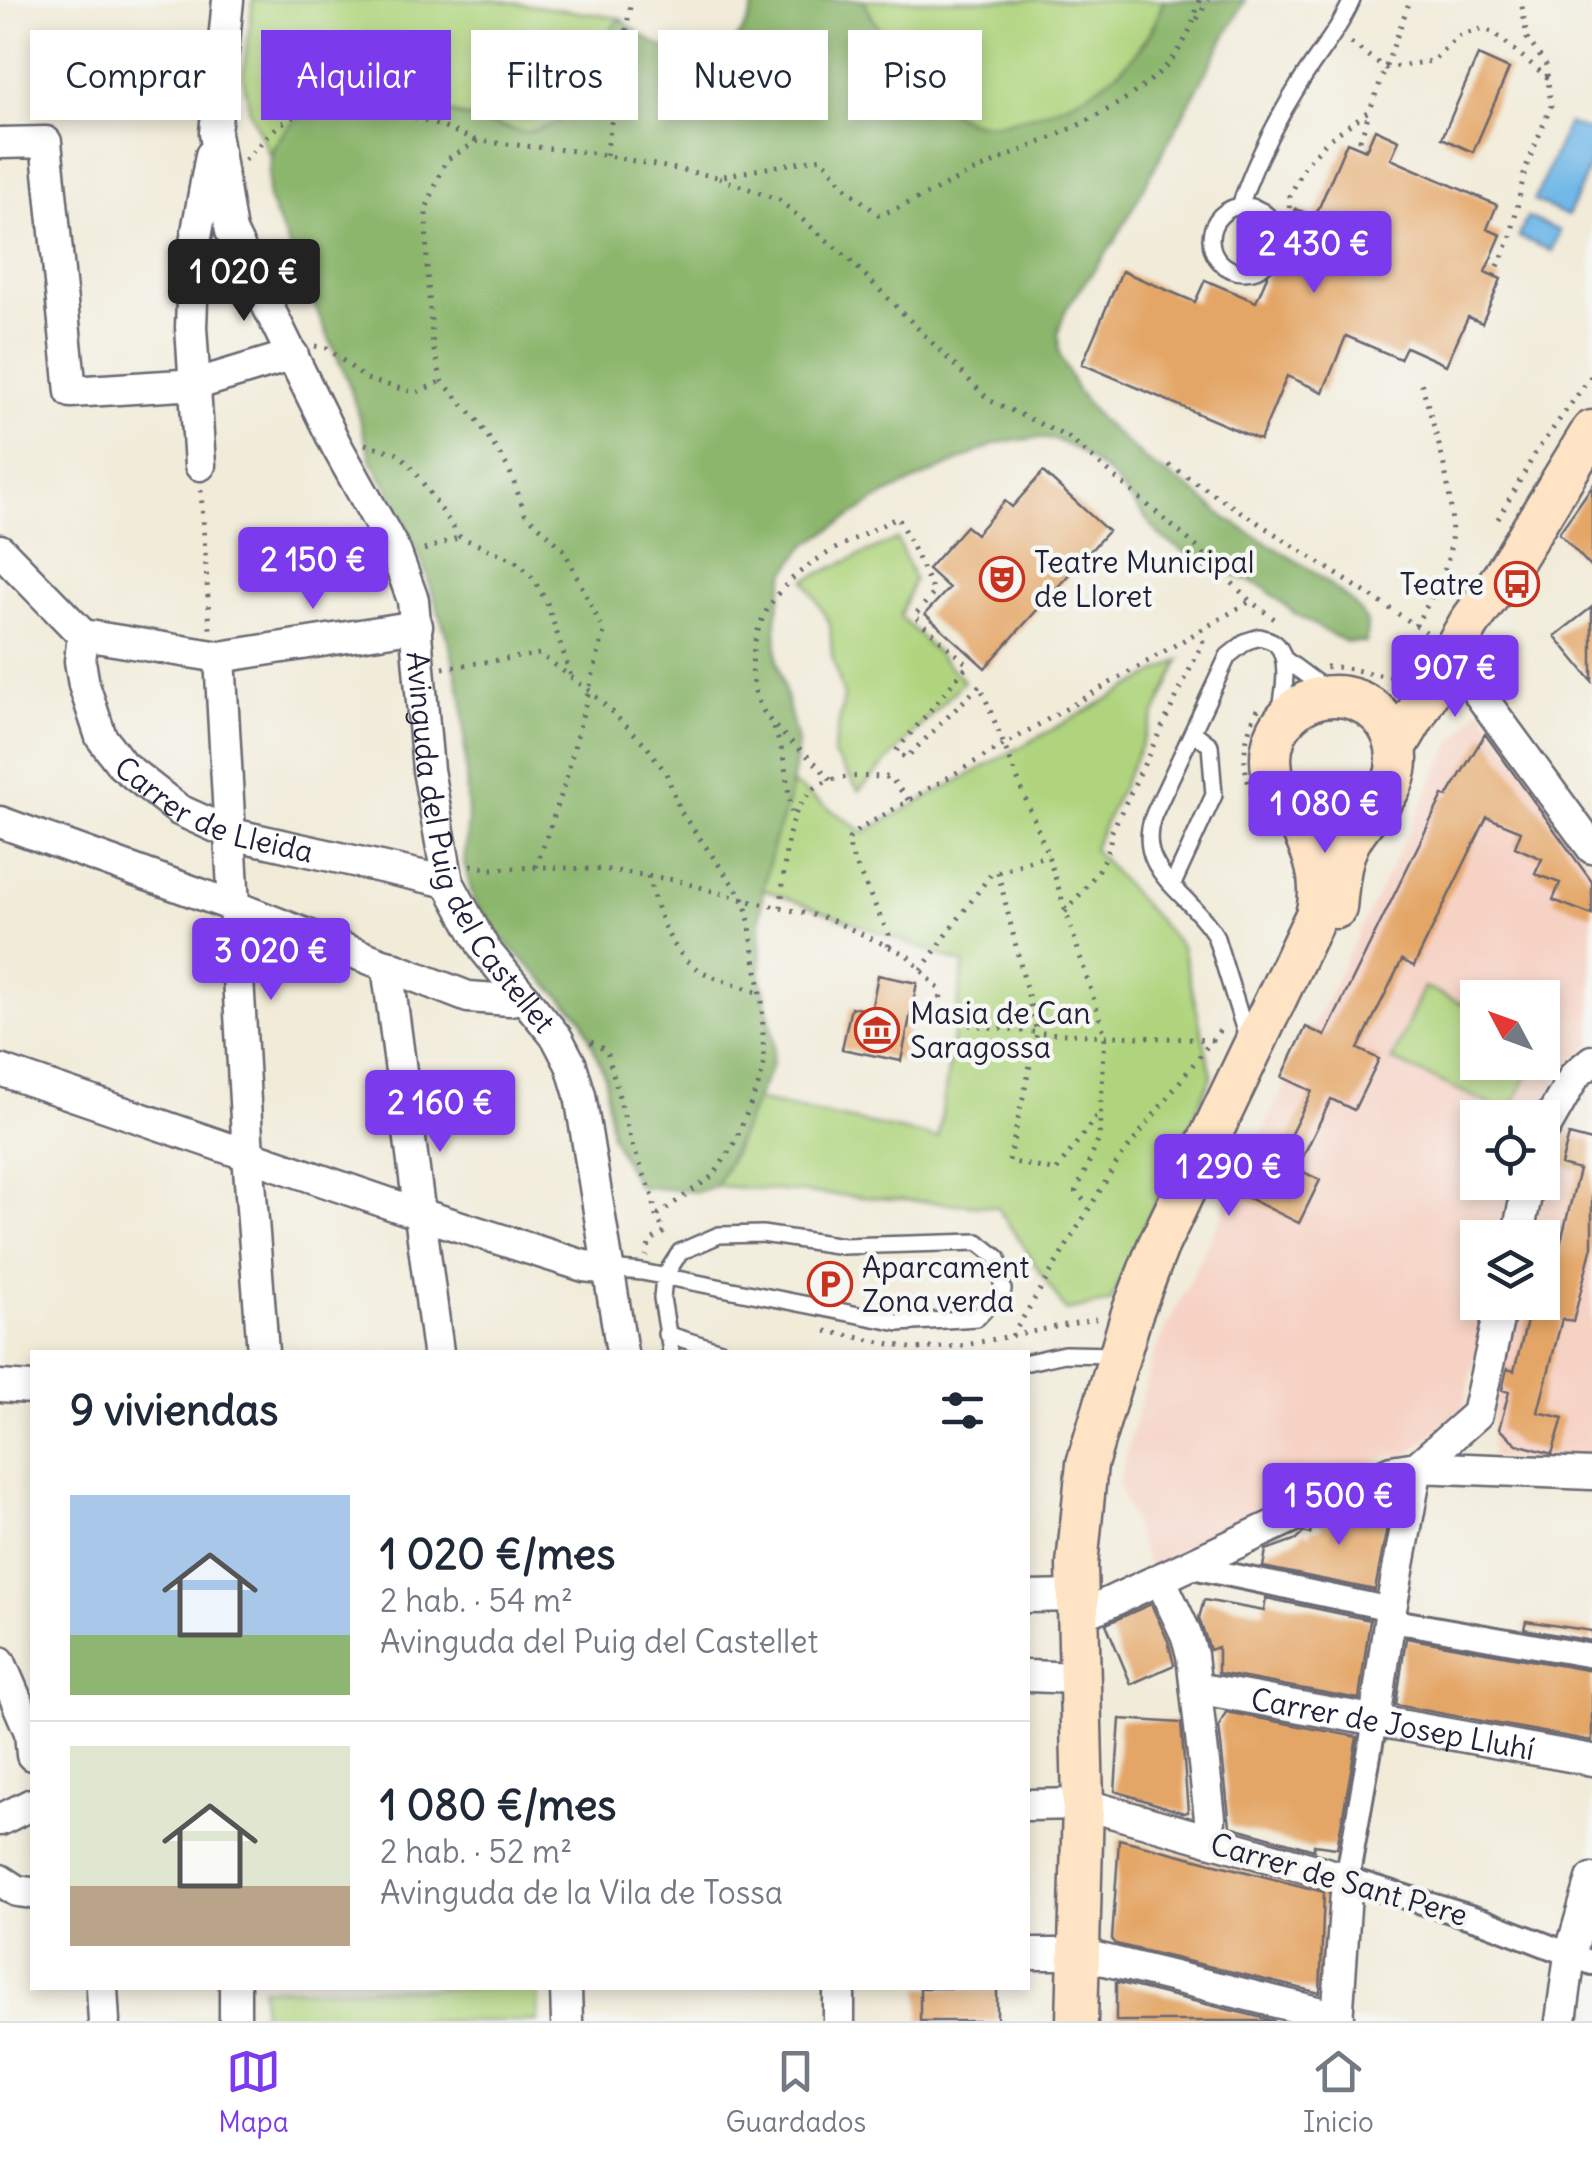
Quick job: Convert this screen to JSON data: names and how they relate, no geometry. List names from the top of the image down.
{
  "streets": {
    "street": [
      "Carrer de Lleida",
      "Avinguda del Puig del Castellet",
      "Carrer de Josep Lluhí",
      "Carrer de Sant Pere"
    ]
  },
  "crossings": [
    ["Carrer de Lleida", "Avinguda del Puig del Castellet"]
  ],
  "places": {
    "theatre": ["Teatre Municipal de Lloret"],
    "bus stop": ["Teatre"],
    "museum": ["Masia de Can Saragossa"],
    "parking": ["Aparcament Zona verda"]
  },
  "north": "top left",
  "page": {
    "chip": [
      "Comprar",
      "Alquilar",
      "Filtros",
      "Nuevo",
      "Piso"
    ],
    "price": [
      "2 430 €",
      "1 020 €",
      "2 150 €",
      "907 €",
      "1 080 €",
      "3 020 €",
      "2 160 €",
      "1 290 €",
      "1 500 €"
    ],
    "heading": "9 viviendas",
    "list": [
      {
        "name": "1 020 €/mes",
        "note": "2 hab. · 54 m² · Avinguda del Puig del Castellet"
      },
      {
        "name": "1 080 €/mes",
        "note": "2 hab. · 52 m² · Avinguda de la Vila de Tossa"
      }
    ],
    "tabs": ["Mapa", "Guardados", "Inicio"]
  }
}
